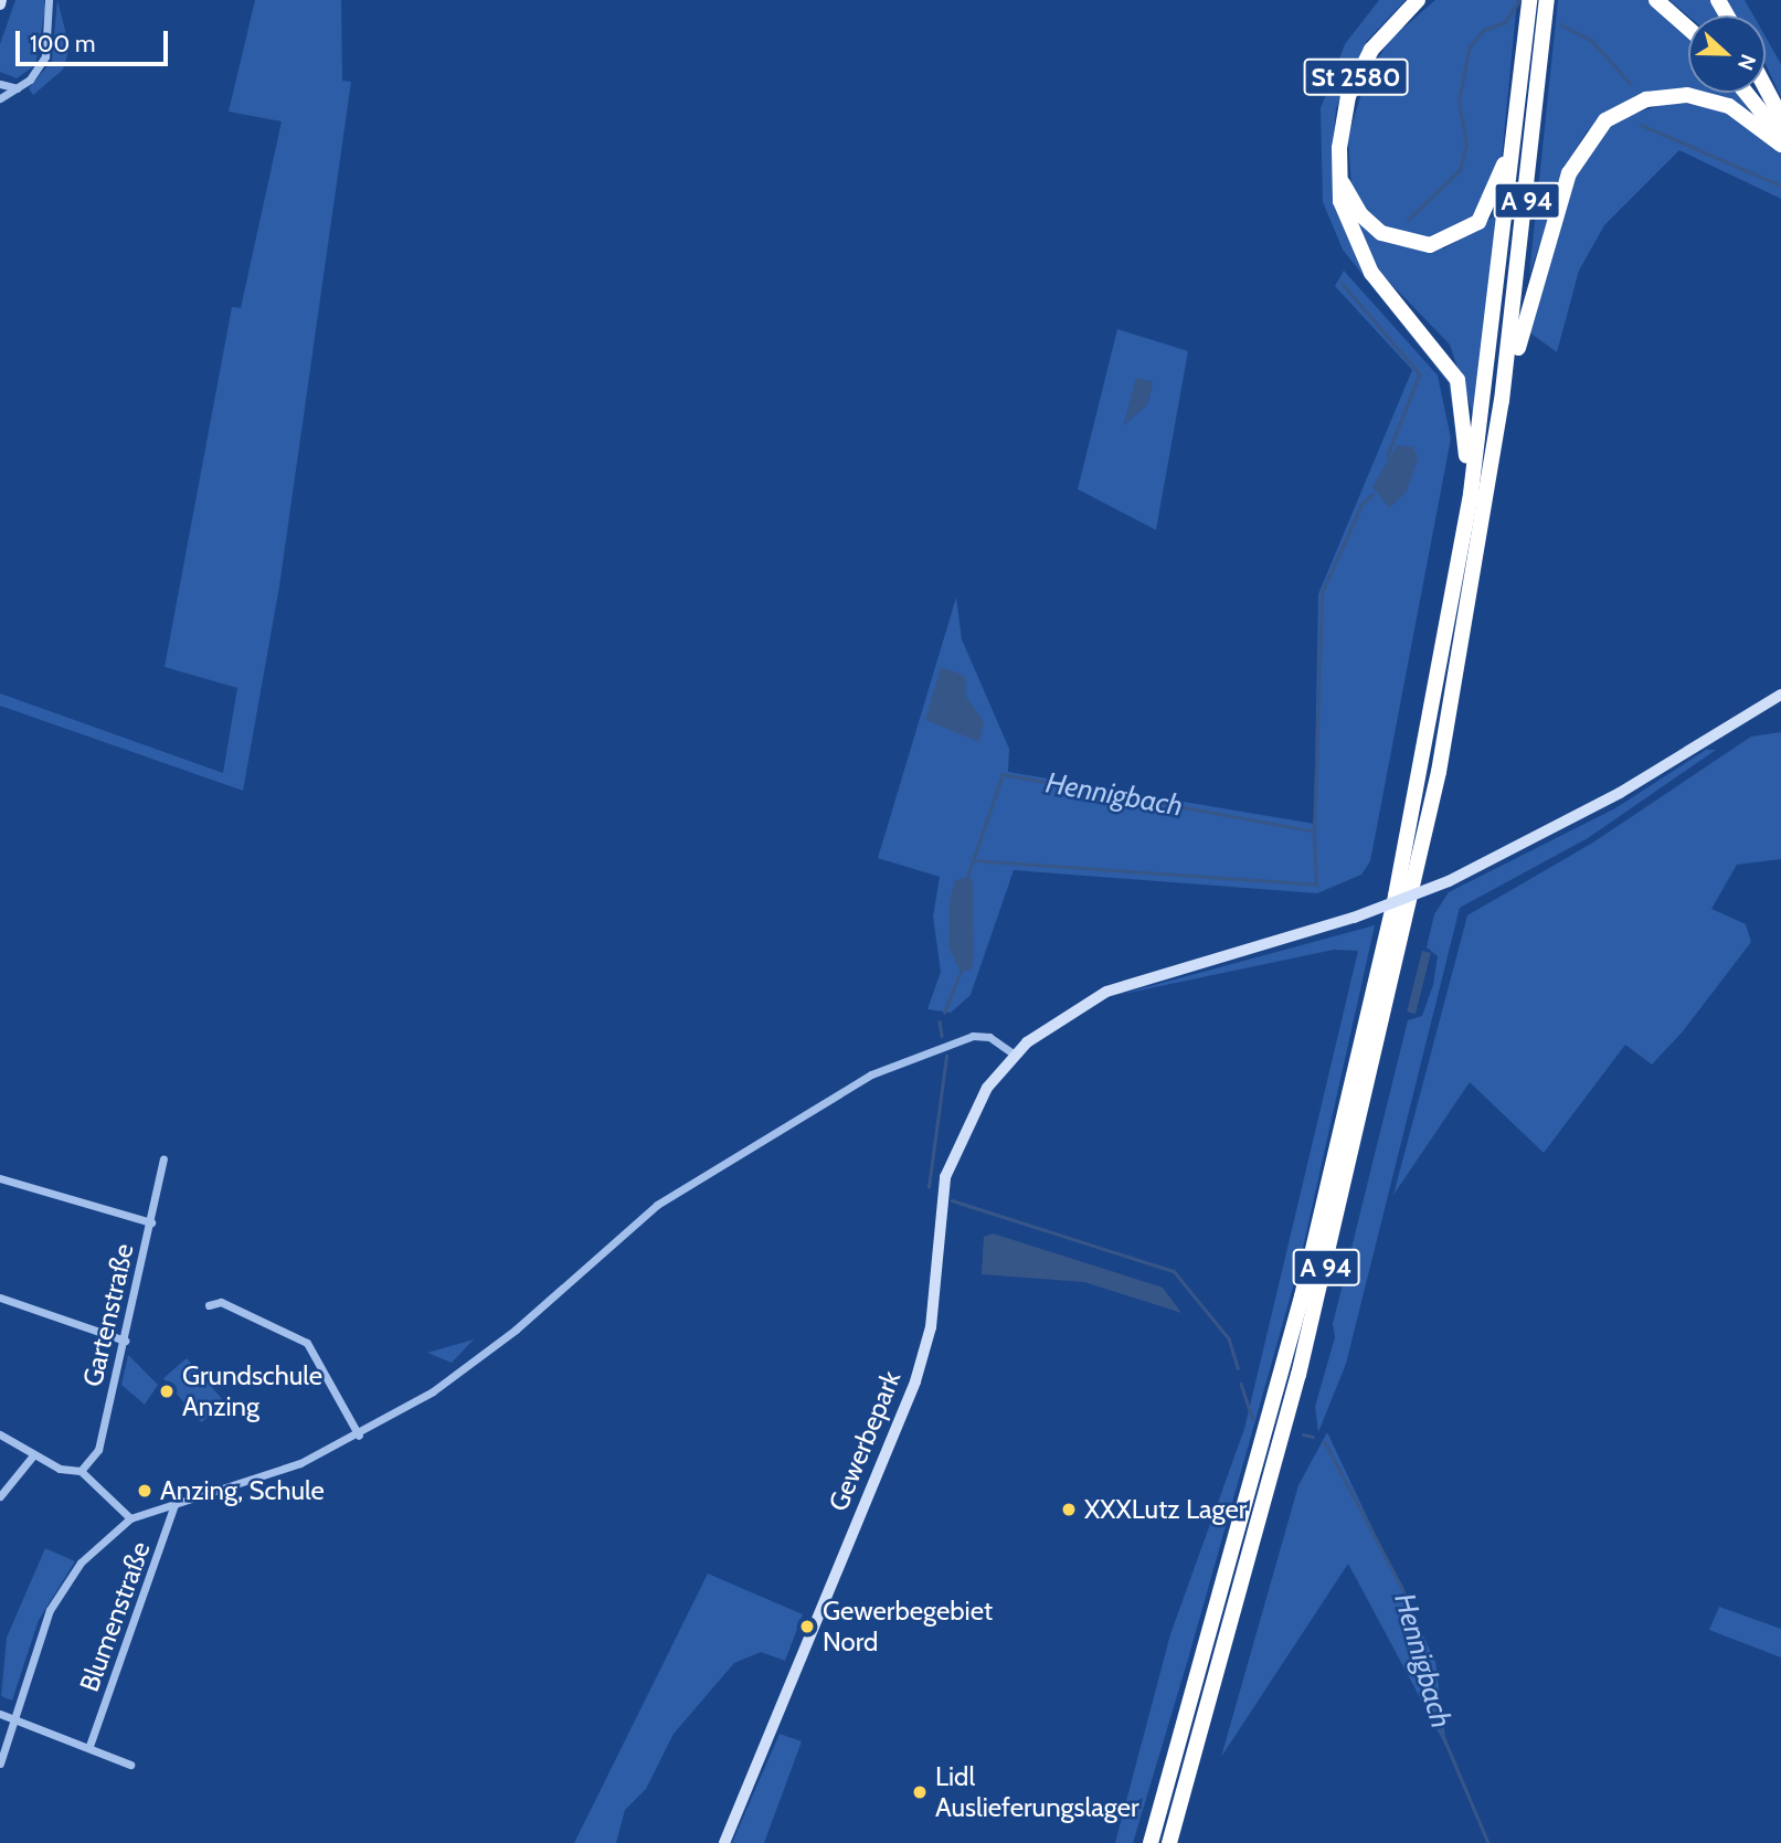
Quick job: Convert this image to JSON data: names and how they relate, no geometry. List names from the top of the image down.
{
  "streets": {
    "highway": ["St 2580", "A 94"],
    "street": ["Gartenstraße", "Gewerbepark", "Blumenstraße"]
  },
  "water": ["Hennigbach"],
  "places": [
    "Grundschule Anzing",
    "Anzing, Schule",
    "XXXLutz Lager",
    "Gewerbegebiet Nord",
    "Lidl Auslieferungslager"
  ],
  "scale_bar": "100 m",
  "north": "right"
}
